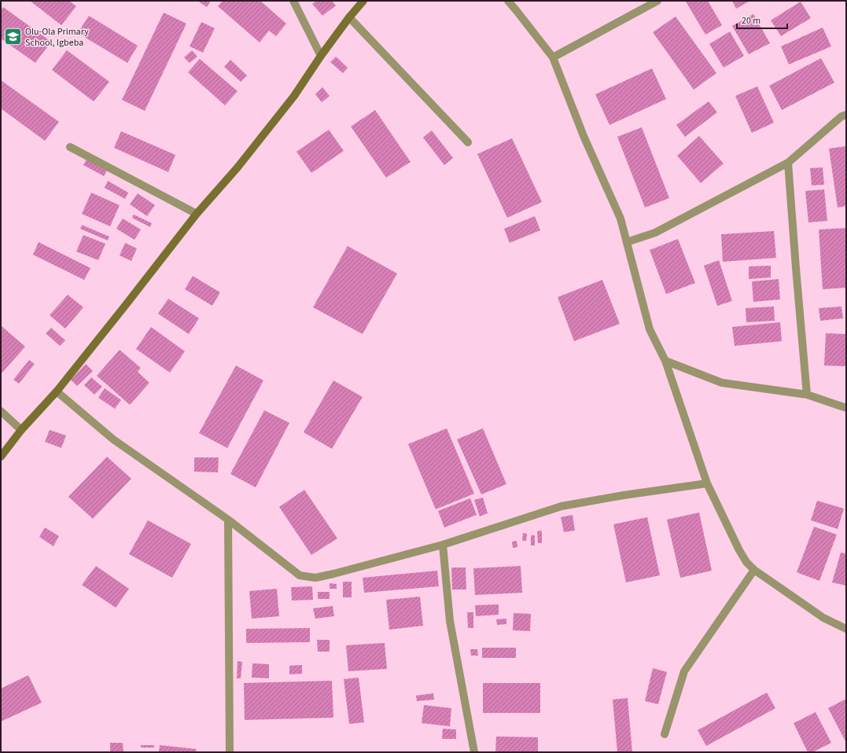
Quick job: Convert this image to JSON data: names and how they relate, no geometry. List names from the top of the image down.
{
  "places": {
    "school or university": ["Olu-Ola Primary School, Igbeba"]
  },
  "scale_bar": "20 m"
}
